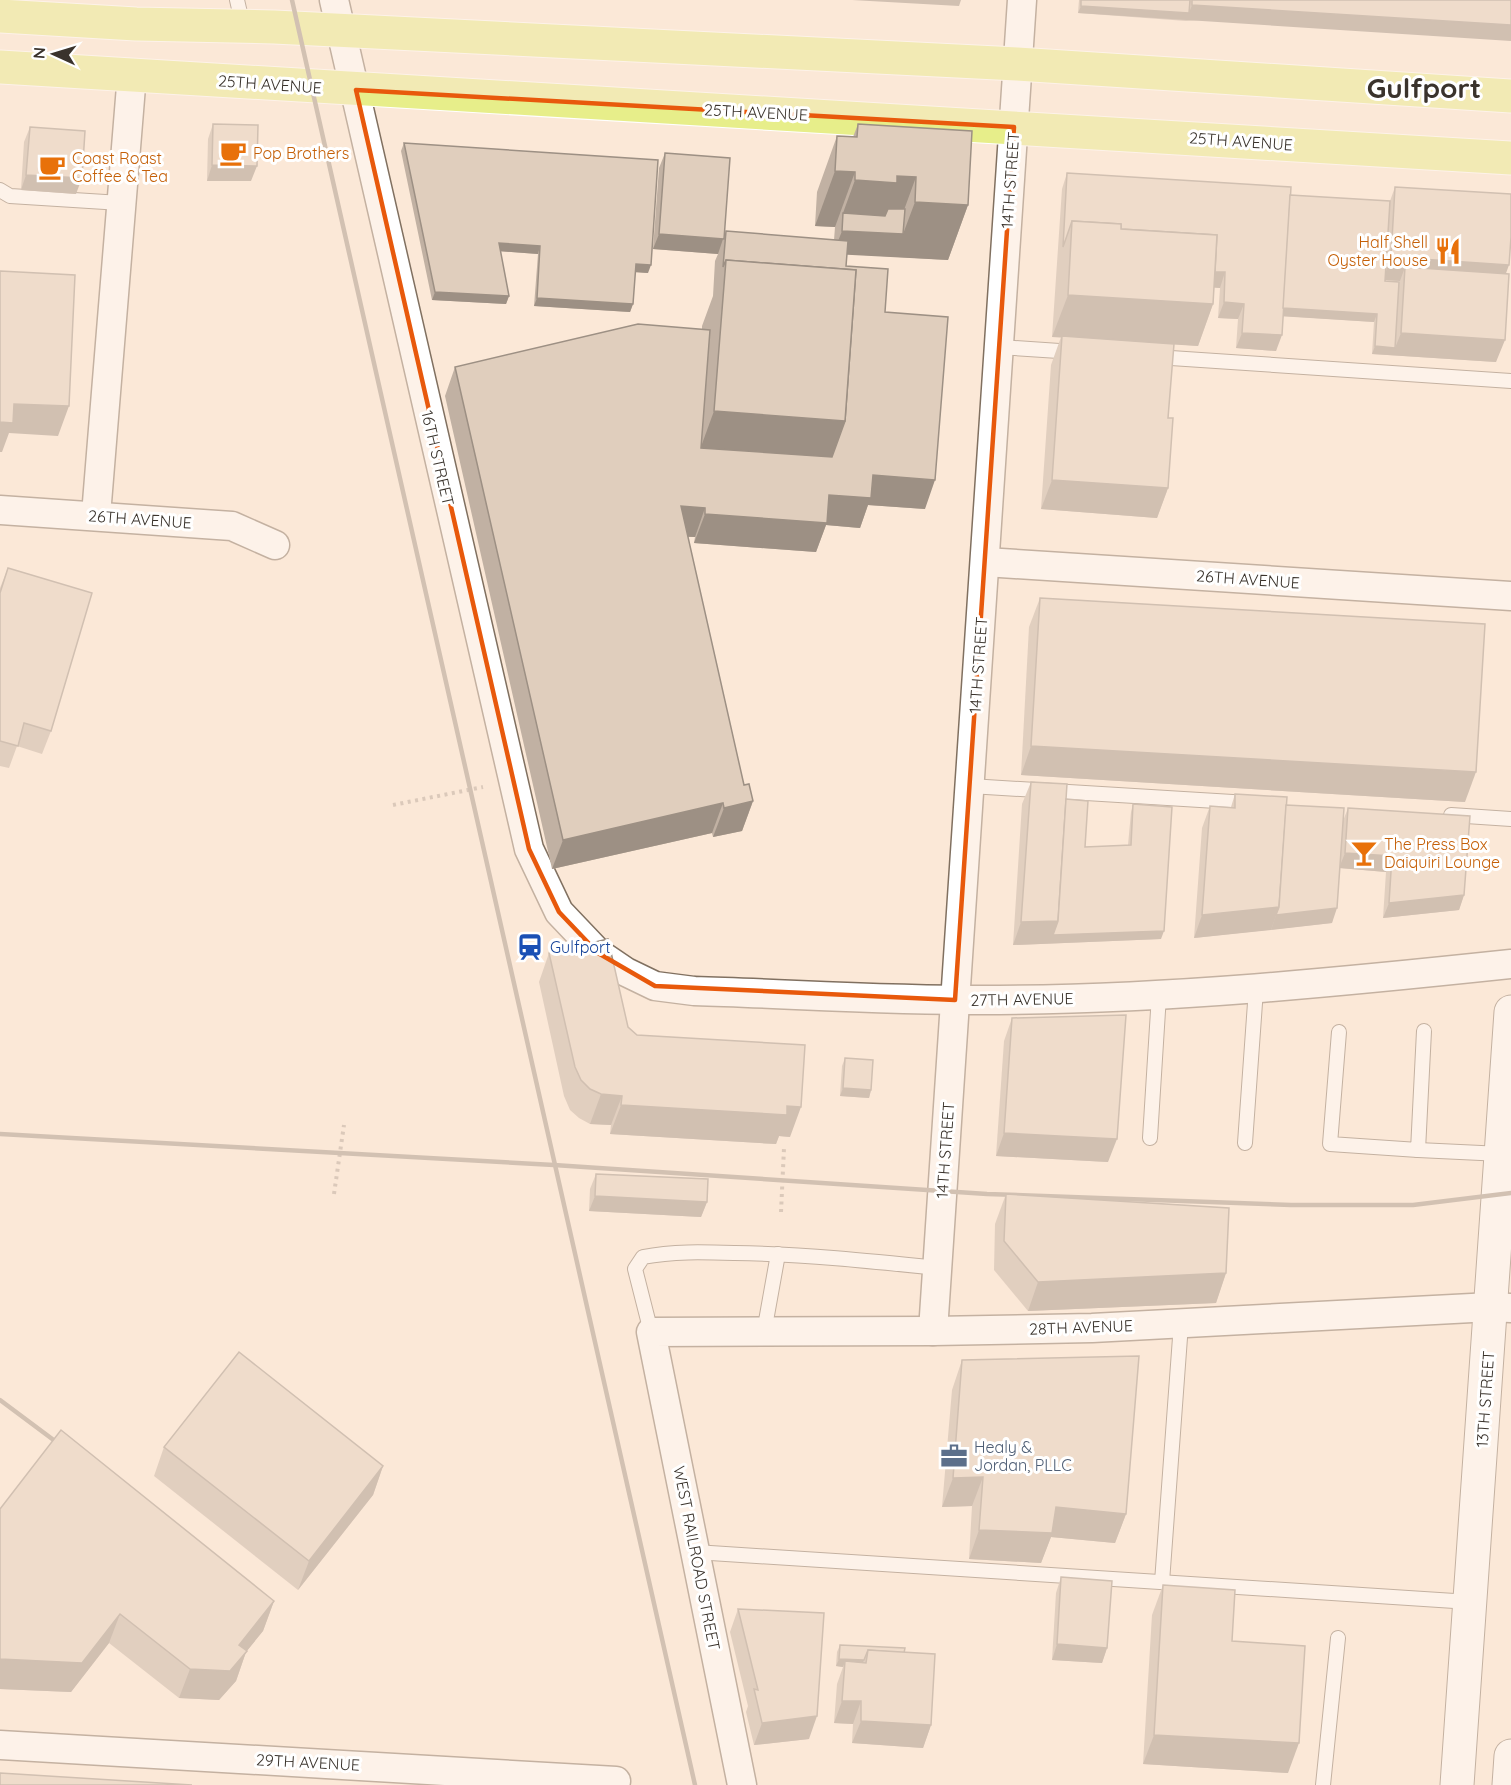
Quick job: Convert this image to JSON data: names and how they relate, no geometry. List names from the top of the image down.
{
  "streets": {
    "main road": ["25TH AVENUE"],
    "street": [
      "14TH STREET",
      "16TH STREET",
      "26TH AVENUE",
      "27TH AVENUE",
      "28TH AVENUE",
      "13TH STREET",
      "WEST RAILROAD STREET",
      "29TH AVENUE"
    ]
  },
  "crossings": [
    ["25TH AVENUE", "14TH STREET"],
    ["25TH AVENUE", "16TH STREET"],
    ["14TH STREET", "26TH AVENUE"],
    ["14TH STREET", "27TH AVENUE"],
    ["14TH STREET", "28TH AVENUE"],
    ["16TH STREET", "27TH AVENUE"],
    ["28TH AVENUE", "13TH STREET"],
    ["28TH AVENUE", "WEST RAILROAD STREET"]
  ],
  "districts": ["Gulfport"],
  "places": {
    "cafe": ["Pop Brothers", "Coast Roast Coffee & Tea"],
    "restaurant": ["Half Shell Oyster House"],
    "bar": ["The Press Box Daiquiri Lounge"],
    "station": ["Gulfport"],
    "office": ["Healy & Jordan, PLLC"]
  },
  "north": "left"
}
